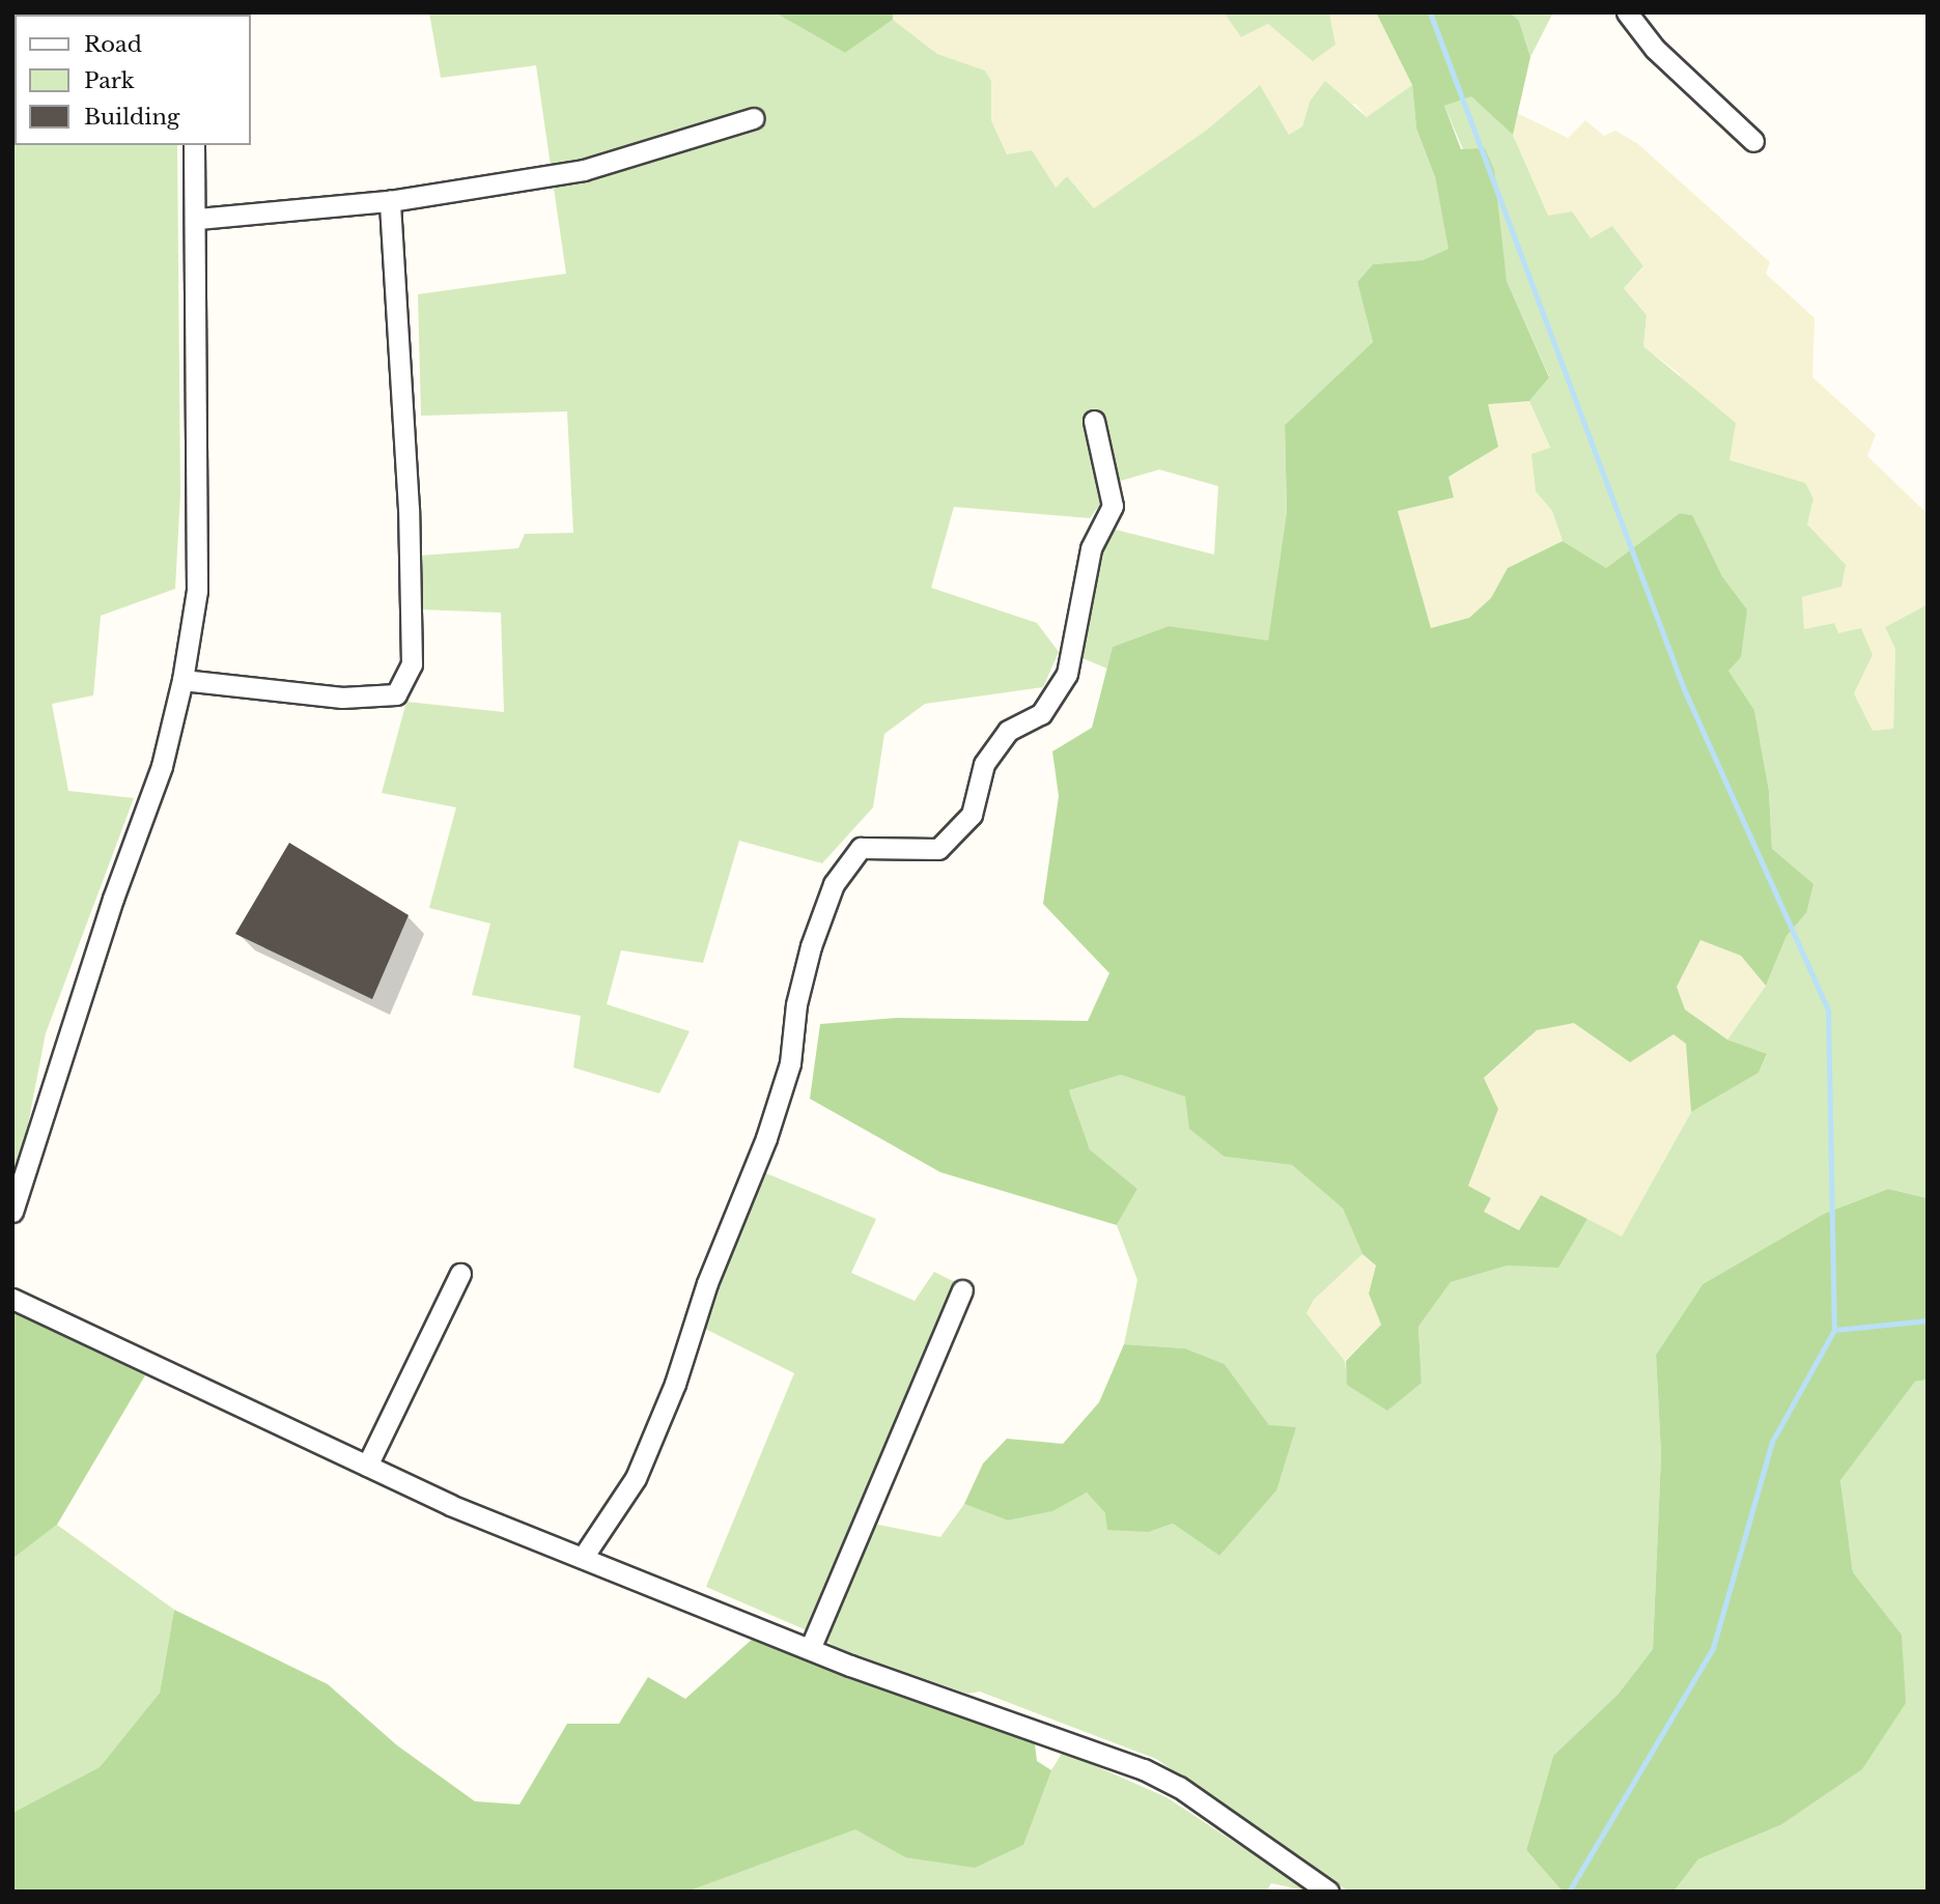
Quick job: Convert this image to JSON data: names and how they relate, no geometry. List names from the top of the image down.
{
  "legend": ["Road", "Park", "Building"]
}
